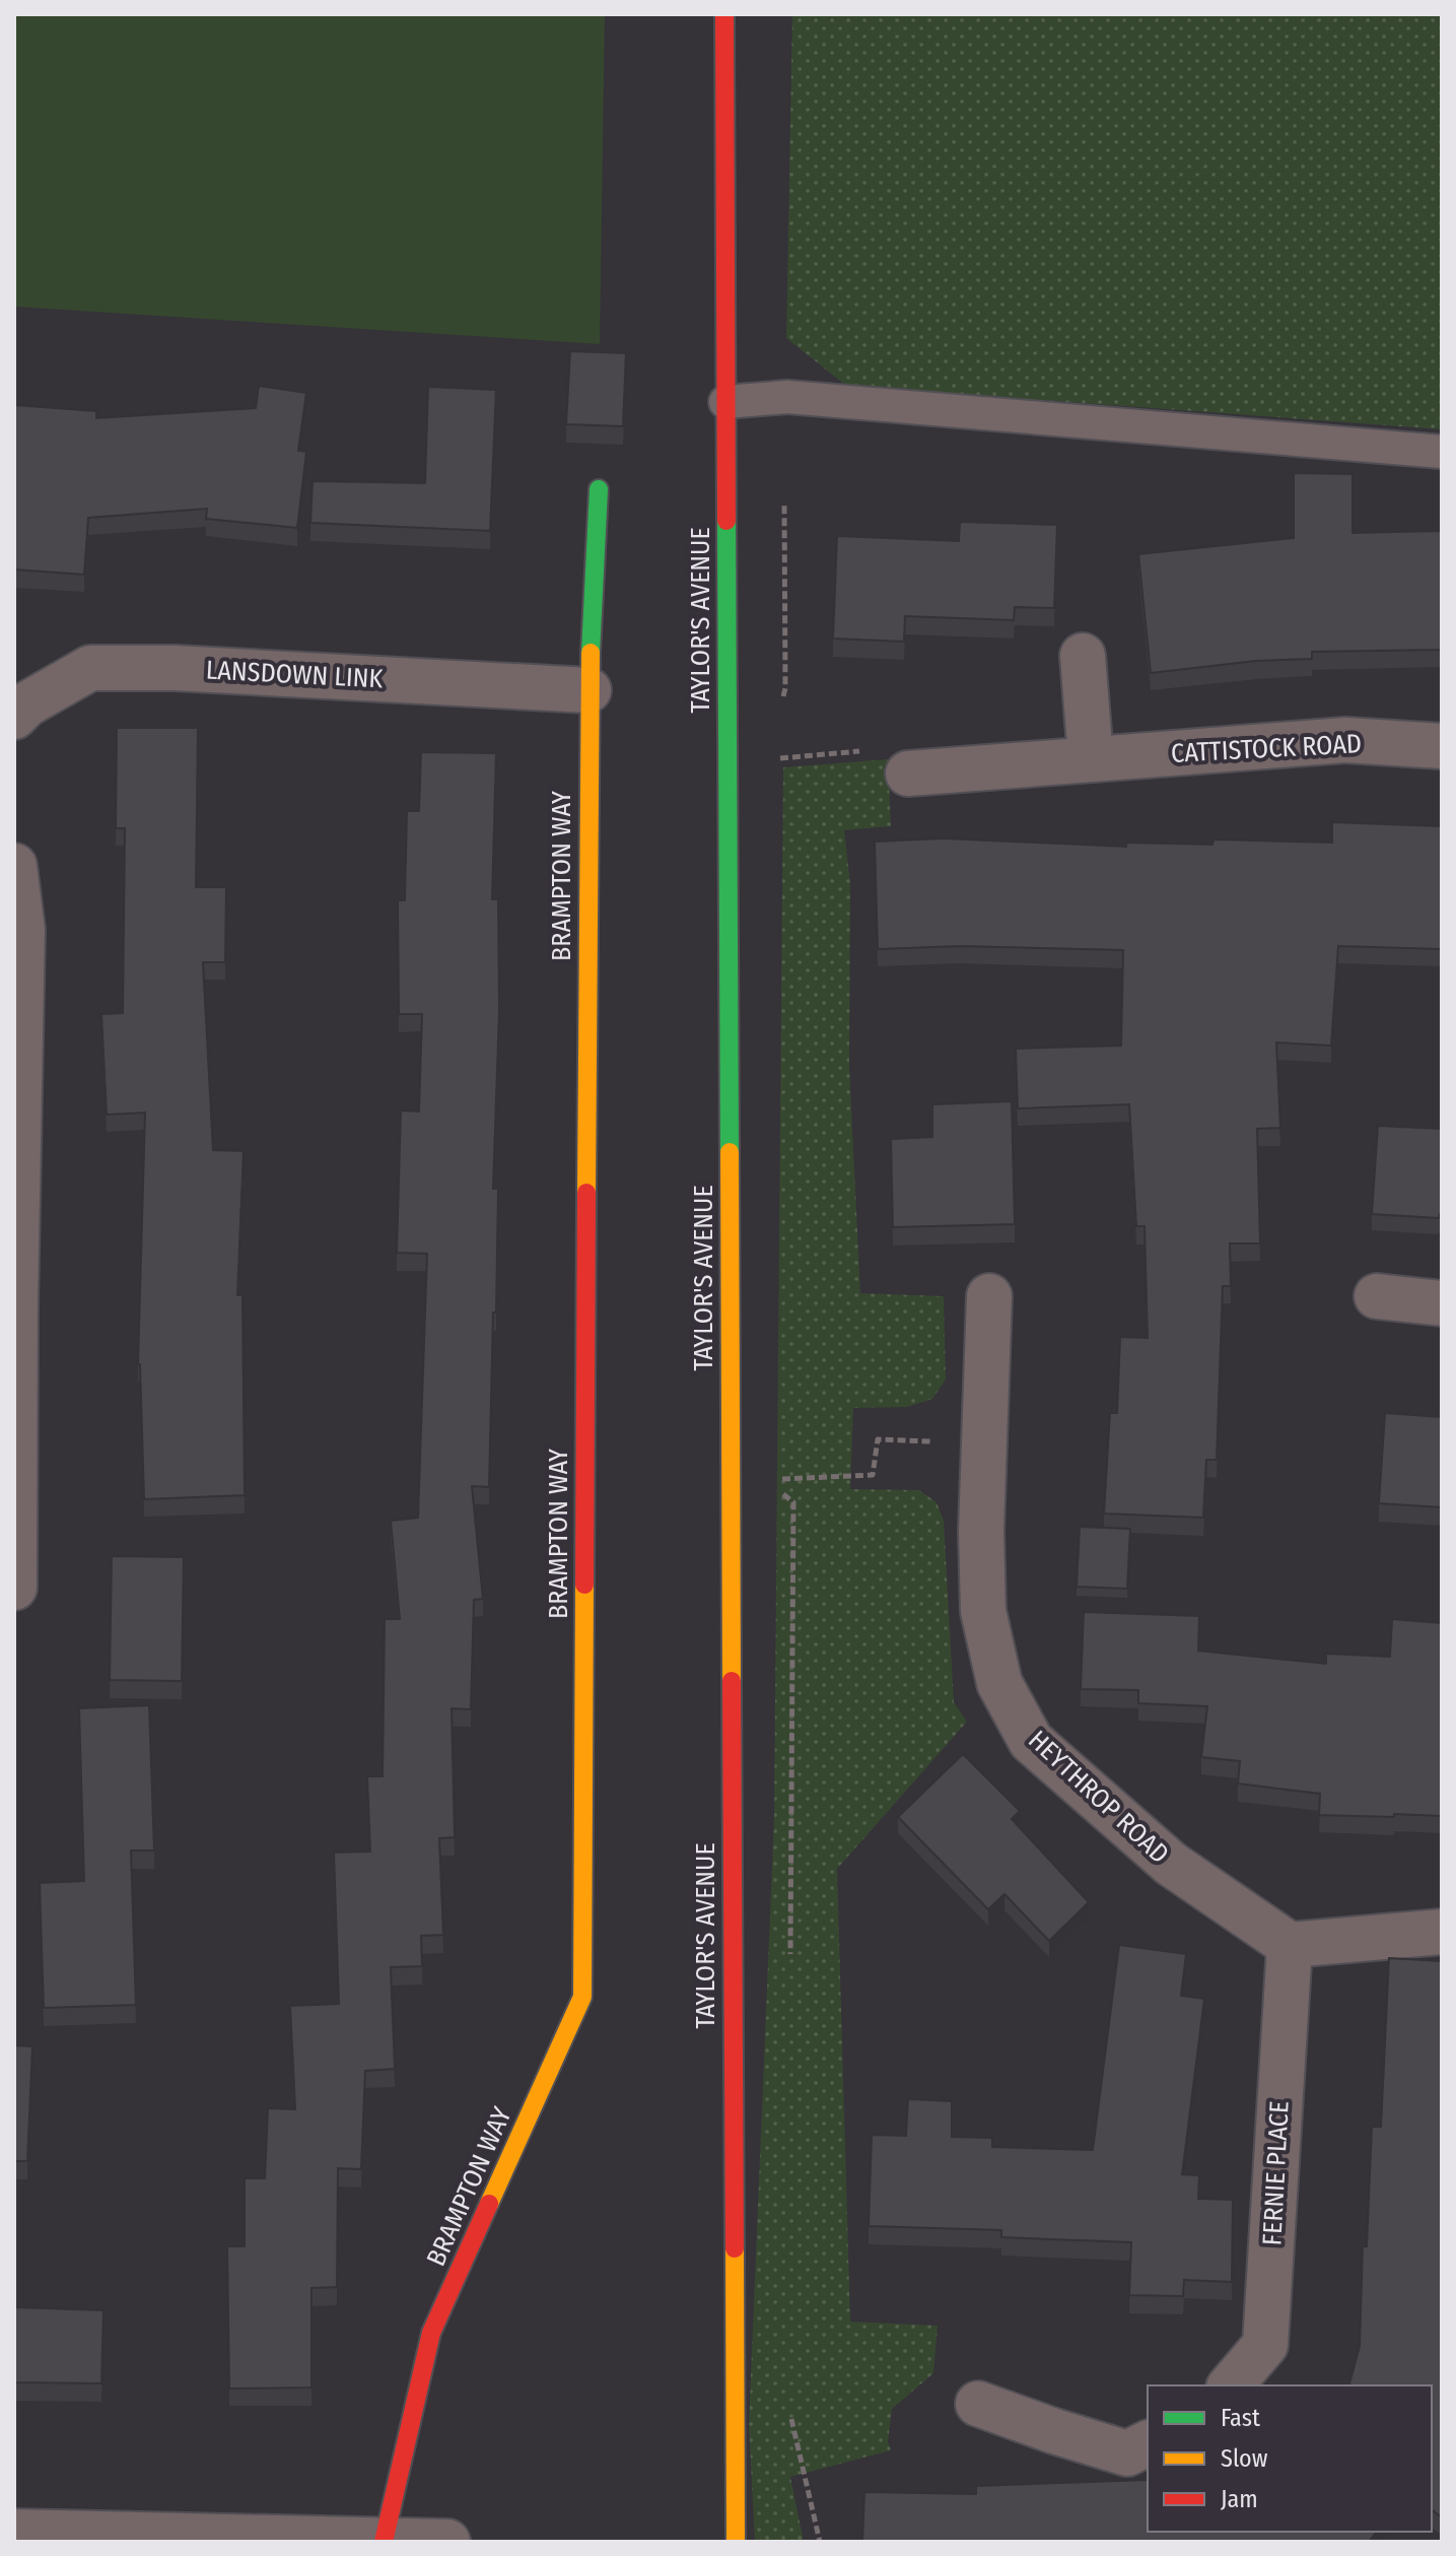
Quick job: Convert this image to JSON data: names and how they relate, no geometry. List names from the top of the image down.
{
  "streets": {
    "main road": ["TAYLOR'S AVENUE", "BRAMPTON WAY"],
    "street": [
      "LANSDOWN LINK",
      "CATTISTOCK ROAD",
      "HEYTHROP ROAD",
      "FERNIE PLACE"
    ]
  },
  "crossings": [
    ["LANSDOWN LINK", "BRAMPTON WAY"],
    ["HEYTHROP ROAD", "FERNIE PLACE"]
  ],
  "legend": ["Fast", "Slow", "Jam"]
}
